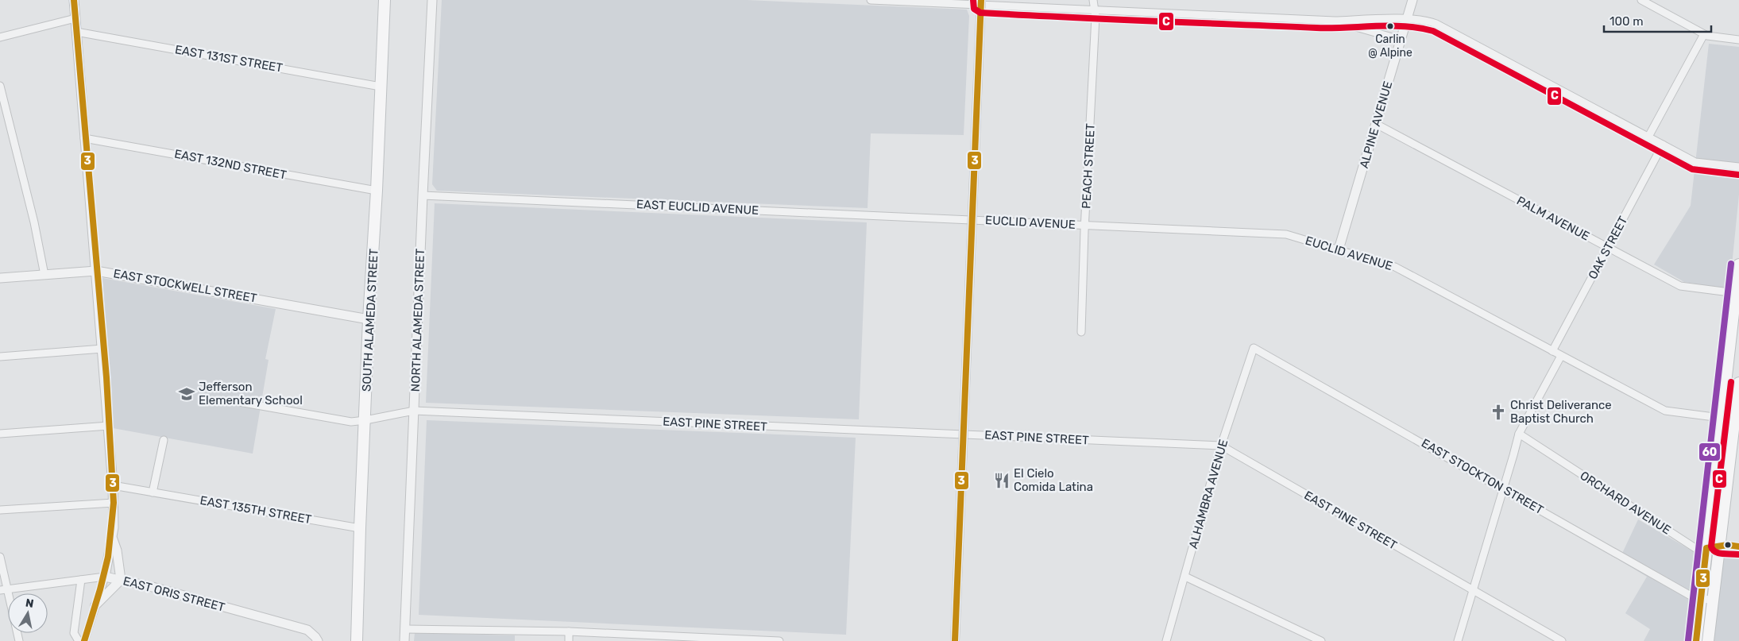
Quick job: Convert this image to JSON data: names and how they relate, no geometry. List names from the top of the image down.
{
  "streets": {
    "main road": ["SOUTH ALAMEDA STREET"],
    "street": [
      "EAST 131ST STREET",
      "ALPINE AVENUE",
      "EAST 132ND STREET",
      "PEACH STREET",
      "EAST EUCLID AVENUE",
      "PALM AVENUE",
      "EUCLID AVENUE",
      "OAK STREET",
      "EAST STOCKWELL STREET",
      "NORTH ALAMEDA STREET",
      "EAST PINE STREET",
      "EAST STOCKTON STREET",
      "ALHAMBRA AVENUE",
      "ORCHARD AVENUE",
      "EAST 135TH STREET",
      "EAST ORIS STREET"
    ]
  },
  "crossings": [
    ["EAST 131ST STREET", "SOUTH ALAMEDA STREET"],
    ["ALPINE AVENUE", "PALM AVENUE"],
    ["ALPINE AVENUE", "EUCLID AVENUE"],
    ["EAST 132ND STREET", "SOUTH ALAMEDA STREET"],
    ["PEACH STREET", "EUCLID AVENUE"],
    ["EAST EUCLID AVENUE", "EUCLID AVENUE"],
    ["EAST EUCLID AVENUE", "NORTH ALAMEDA STREET"],
    ["PALM AVENUE", "OAK STREET"],
    ["EUCLID AVENUE", "OAK STREET"],
    ["EAST STOCKWELL STREET", "SOUTH ALAMEDA STREET"],
    ["SOUTH ALAMEDA STREET", "EAST PINE STREET"],
    ["SOUTH ALAMEDA STREET", "EAST 135TH STREET"],
    ["NORTH ALAMEDA STREET", "EAST PINE STREET"],
    ["EAST PINE STREET", "ALHAMBRA AVENUE"],
    ["EAST STOCKTON STREET", "ALHAMBRA AVENUE"]
  ],
  "places": {
    "other": ["Carlin @ Alpine"],
    "school or university": ["Jefferson Elementary School"],
    "church": ["Christ Deliverance Baptist Church"],
    "restaurant": ["El Cielo Comida Latina"]
  },
  "lines": ["transit line 3", "transit line C", "transit line 60"],
  "scale_bar": "100 m",
  "north": "top"
}
